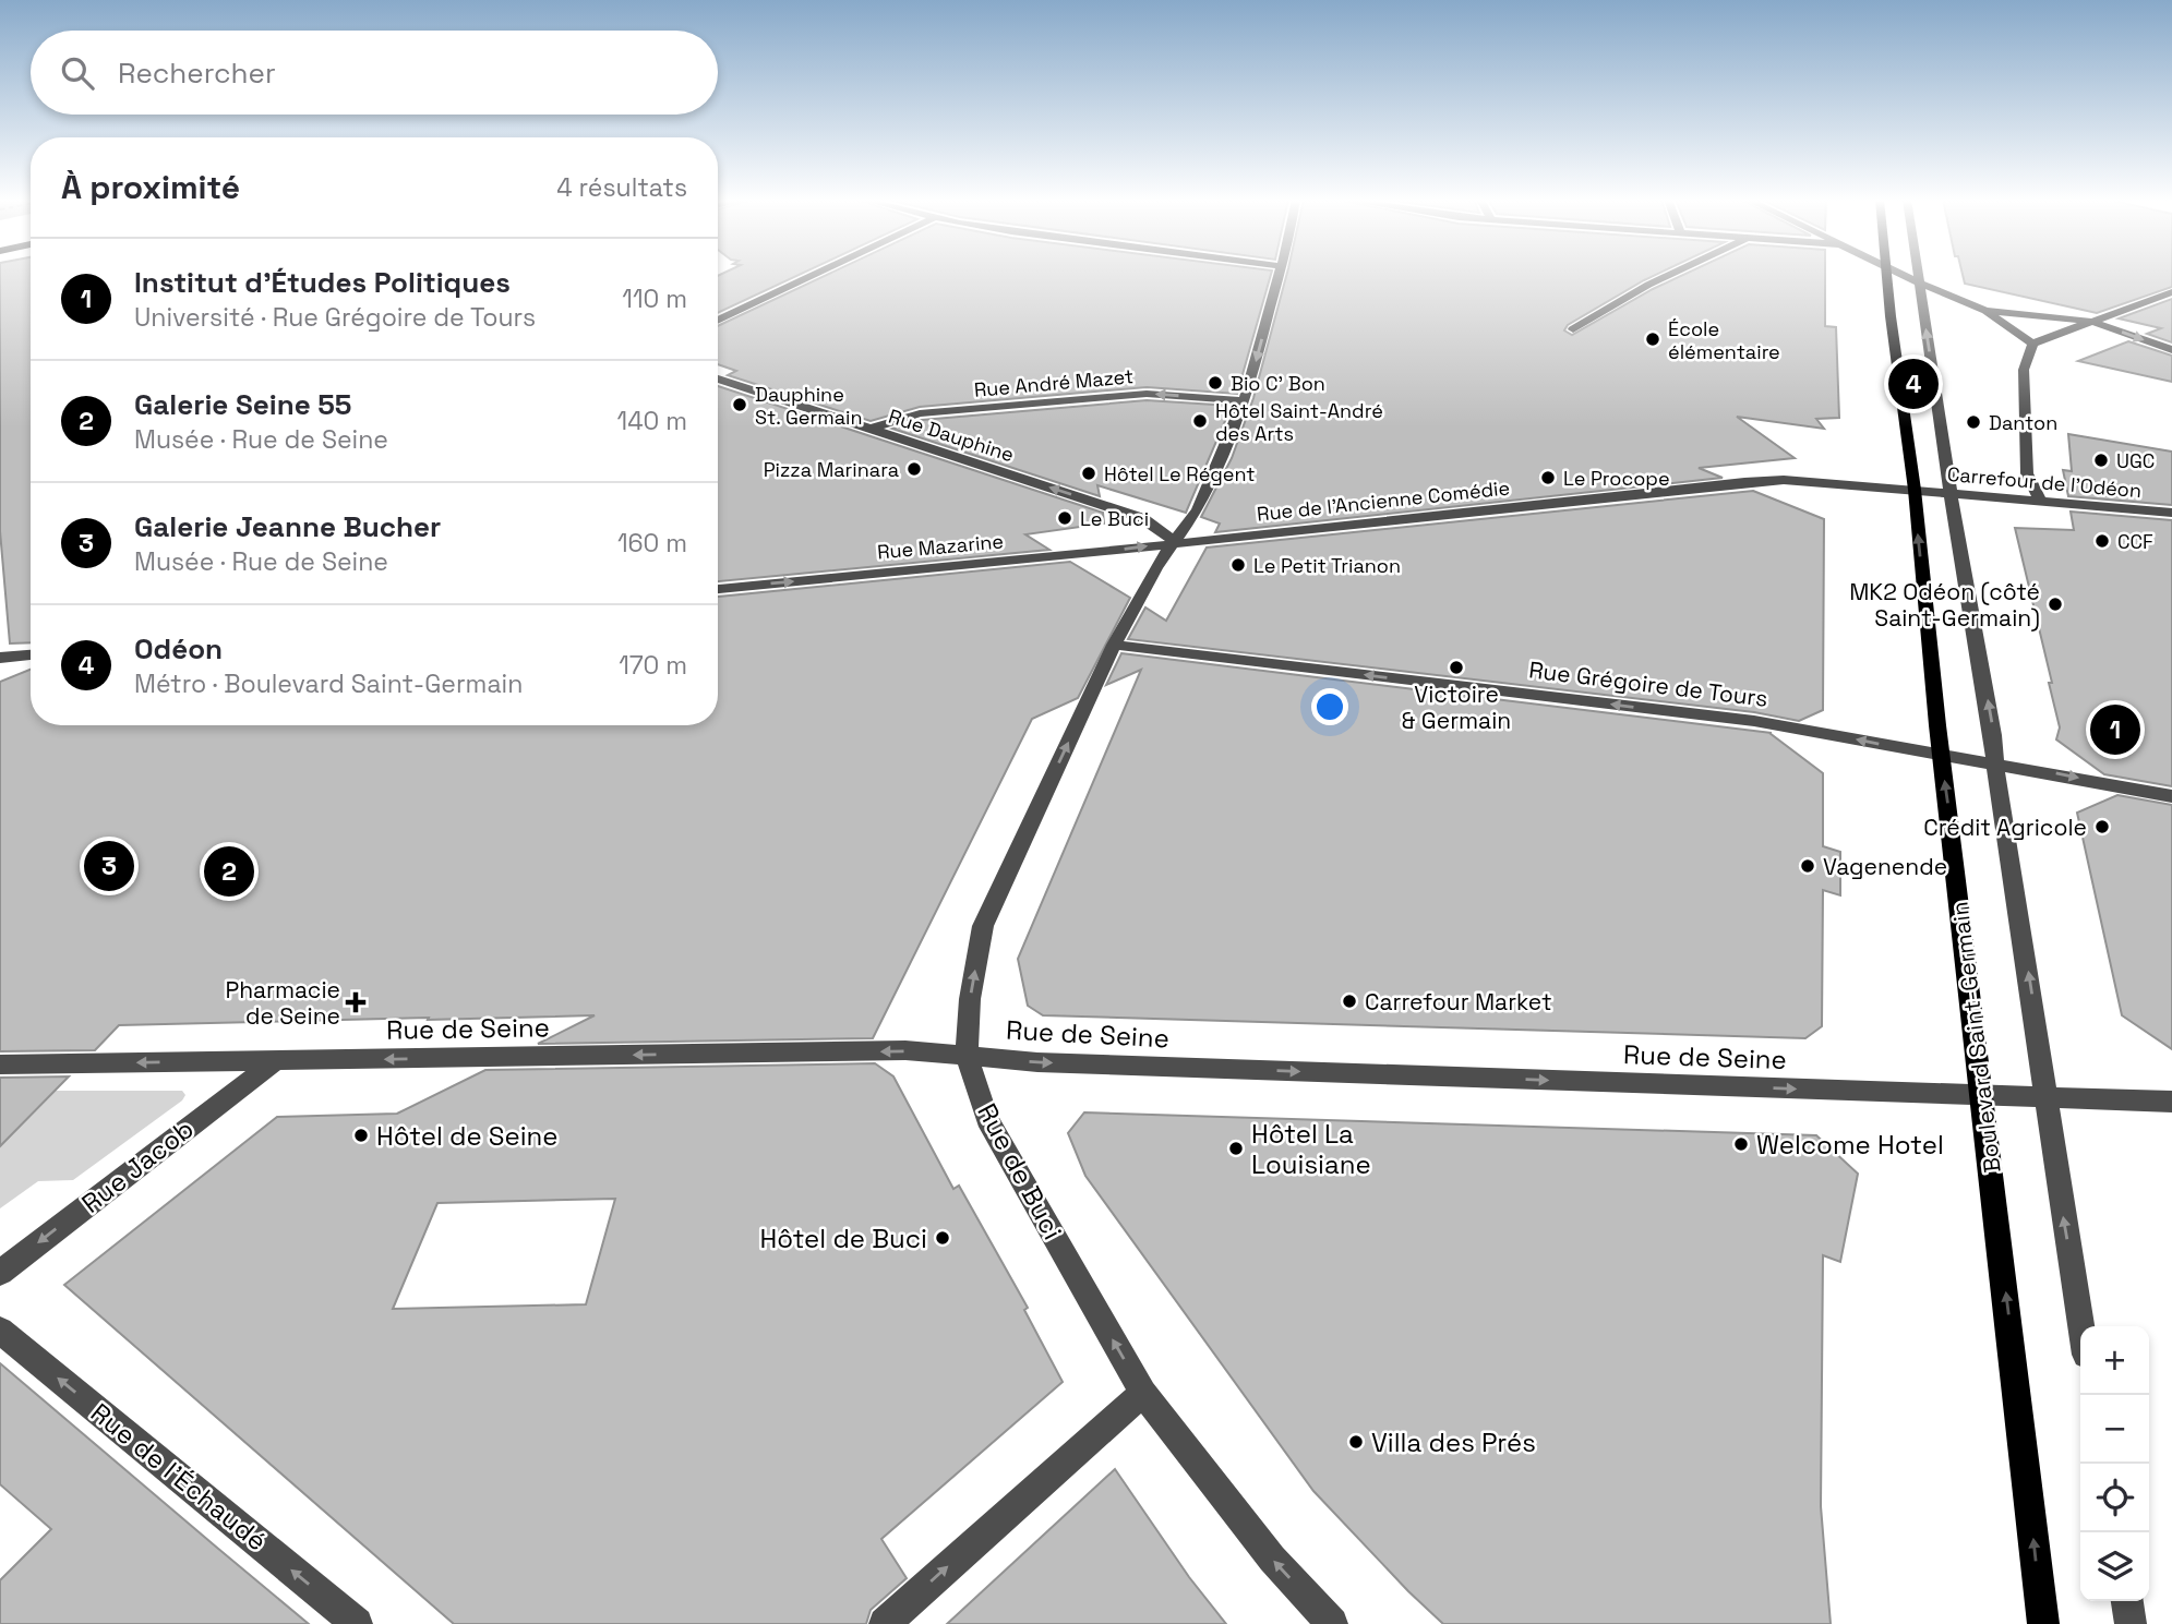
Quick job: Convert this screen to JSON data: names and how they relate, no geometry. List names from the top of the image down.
{
  "streets": {
    "main road": ["Boulevard Saint-Germain"],
    "street": [
      "Rue André Mazet",
      "Rue Dauphine",
      "Carrefour de l'Odéon",
      "Rue de l'Ancienne Comédie",
      "Rue Mazarine",
      "Rue Grégoire de Tours",
      "Rue de Seine",
      "Rue Jacob",
      "Rue de Buci",
      "Rue de l'Échaudé"
    ]
  },
  "crossings": [
    ["Rue André Mazet", "Rue Dauphine"],
    ["Rue André Mazet", "Rue de Buci"],
    ["Rue Dauphine", "Rue de l'Ancienne Comédie"],
    ["Rue Dauphine", "Rue Mazarine"],
    ["Rue Dauphine", "Rue de Buci"],
    ["Carrefour de l'Odéon", "Rue de l'Ancienne Comédie"],
    ["Carrefour de l'Odéon", "Boulevard Saint-Germain"],
    ["Rue de l'Ancienne Comédie", "Rue Mazarine"],
    ["Rue de l'Ancienne Comédie", "Boulevard Saint-Germain"],
    ["Rue de l'Ancienne Comédie", "Rue de Buci"],
    ["Rue Mazarine", "Rue de Buci"],
    ["Rue Grégoire de Tours", "Boulevard Saint-Germain"],
    ["Rue Grégoire de Tours", "Rue de Buci"],
    ["Rue de Seine", "Boulevard Saint-Germain"],
    ["Rue de Seine", "Rue Jacob"],
    ["Rue de Seine", "Rue de Buci"]
  ],
  "one_way": [
    "Rue André Mazet",
    "Rue Dauphine",
    "Rue Mazarine",
    "Boulevard Saint-Germain",
    "Rue Jacob",
    "Rue de l'Échaudé"
  ],
  "places": {
    "other": [
      "École élémentaire",
      "Bio C' Bon",
      "Dauphine St. Germain",
      "Hôtel Saint-André des Arts",
      "Danton",
      "UGC",
      "Pizza Marinara",
      "Hôtel Le Régent",
      "Le Procope",
      "Le Buci",
      "CCF",
      "Le Petit Trianon",
      "MK2 Odéon (côté Saint-Germain)",
      "Victoire & Germain",
      "Crédit Agricole",
      "Vagenende",
      "Carrefour Market",
      "Hôtel de Seine",
      "Welcome Hotel",
      "Hôtel La Louisiane",
      "Hôtel de Buci",
      "Villa des Prés"
    ],
    "health": ["Pharmacie de Seine"]
  },
  "page": {
    "search": "Rechercher",
    "heading": ["À proximité", "4 résultats"],
    "list": [
      {
        "mark": "1",
        "name": "Institut d'Études Politiques",
        "note": "Université · Rue Grégoire de Tours",
        "value": "110 m"
      },
      {
        "mark": "2",
        "name": "Galerie Seine 55",
        "note": "Musée · Rue de Seine",
        "value": "140 m"
      },
      {
        "mark": "3",
        "name": "Galerie Jeanne Bucher",
        "note": "Musée · Rue de Seine",
        "value": "160 m"
      },
      {
        "mark": "4",
        "name": "Odéon",
        "note": "Métro · Boulevard Saint-Germain",
        "value": "170 m"
      }
    ],
    "pins": [
      "4",
      "1",
      "3",
      "2"
    ],
    "map_buttons": ["+", "−"]
  }
}
